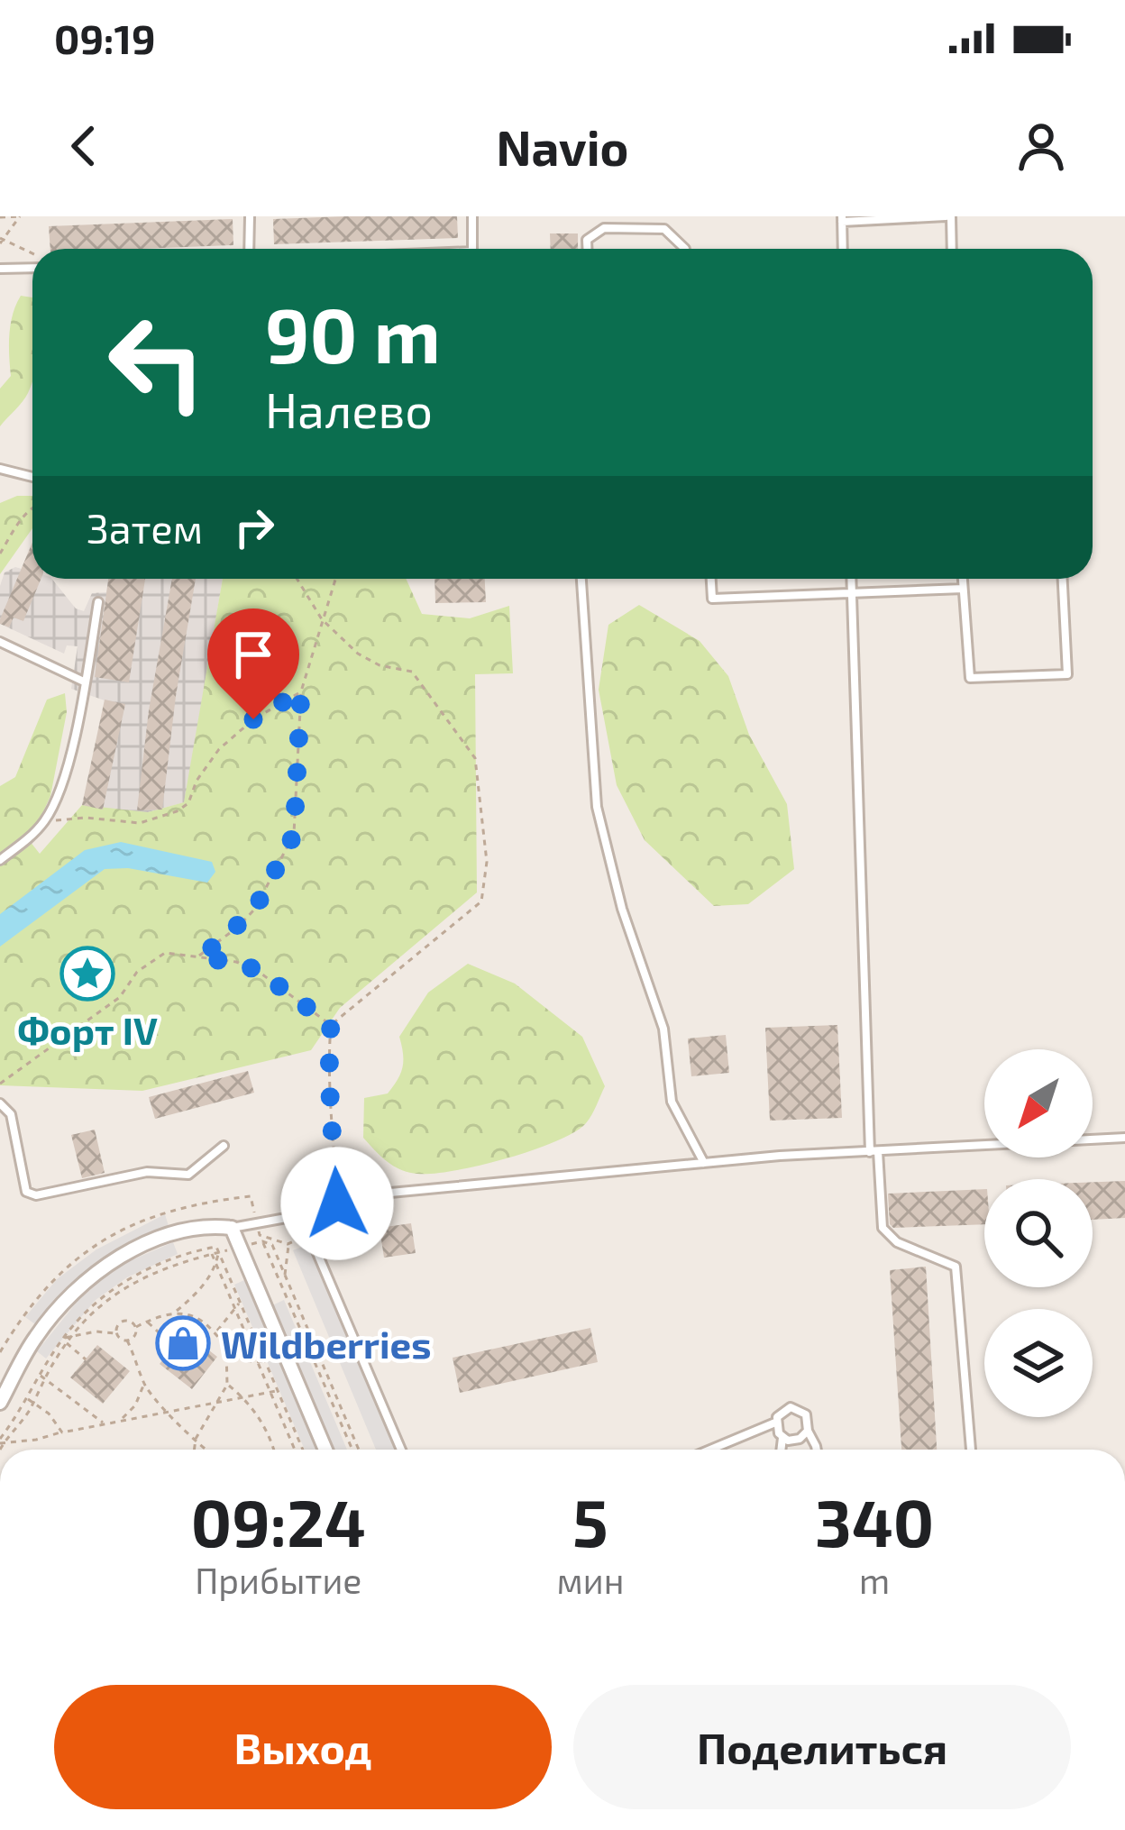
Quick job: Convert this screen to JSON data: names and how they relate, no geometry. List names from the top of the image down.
{
  "places": {
    "place": ["Форт IV"],
    "shop": ["Wildberries"]
  },
  "north": "bottom left",
  "page": {
    "status": "09:19",
    "header": "Navio",
    "turn": ["90 m", "Налево"],
    "then": "Затем",
    "eta": [
      "09:24",
      "Прибытие",
      "5",
      "мин",
      "340",
      "m"
    ],
    "buttons": ["Выход", "Поделиться"]
  }
}
